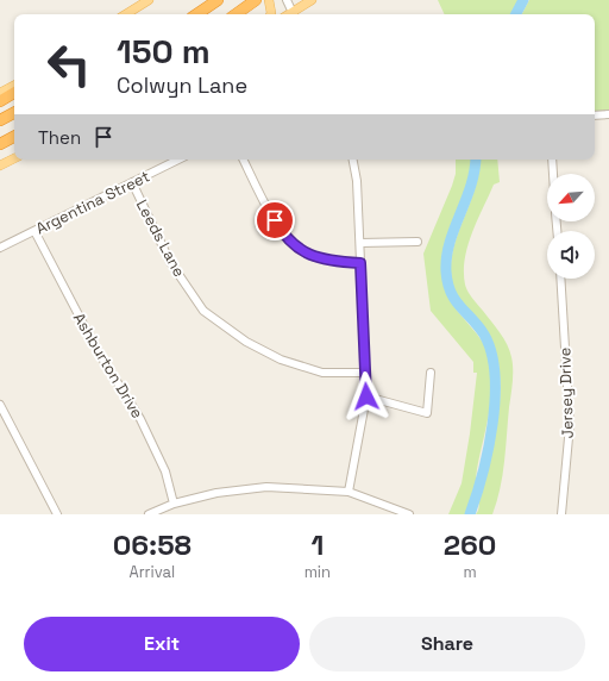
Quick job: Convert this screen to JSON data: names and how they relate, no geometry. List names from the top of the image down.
{
  "streets": {
    "street": [
      "Argentina Street",
      "Leeds Lane",
      "Ashburton Drive",
      "Jersey Drive"
    ]
  },
  "crossings": [
    ["Argentina Street", "Leeds Lane"],
    ["Argentina Street", "Ashburton Drive"]
  ],
  "north": "bottom left",
  "page": {
    "turn": ["150 m", "Colwyn Lane"],
    "then": "Then",
    "eta": [
      "06:58",
      "Arrival",
      "1",
      "min",
      "260",
      "m"
    ],
    "buttons": ["Exit", "Share"]
  }
}
